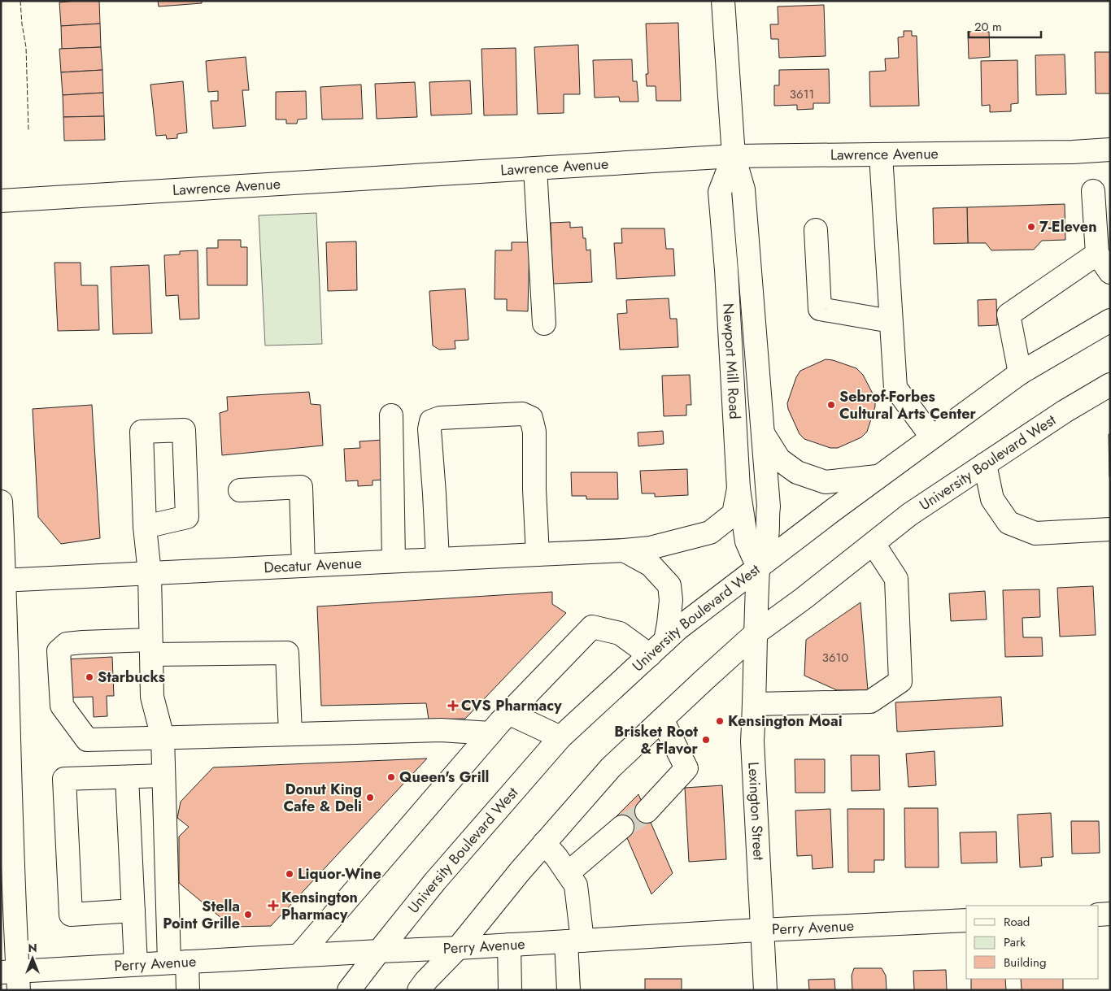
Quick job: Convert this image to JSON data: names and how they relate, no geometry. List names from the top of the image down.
{
  "streets": {
    "street": [
      "Lawrence Avenue",
      "Newport Mill Road",
      "University Boulevard West",
      "Decatur Avenue",
      "Lexington Street",
      "Perry Avenue"
    ]
  },
  "crossings": [
    ["Lawrence Avenue", "Newport Mill Road"],
    ["Newport Mill Road", "University Boulevard West"],
    ["Newport Mill Road", "Decatur Avenue"],
    ["Newport Mill Road", "Lexington Street"],
    ["University Boulevard West", "Lexington Street"],
    ["University Boulevard West", "Perry Avenue"],
    ["Lexington Street", "Perry Avenue"]
  ],
  "places": {
    "other": [
      "7-Eleven",
      "Sebrof-Forbes Cultural Arts Center",
      "Starbucks",
      "Kensington Moai",
      "Brisket Root & Flavor",
      "Queen's Grill",
      "Donut King Cafe & Deli",
      "Liquor-Wine",
      "Stella Point Grille"
    ],
    "health": ["CVS Pharmacy", "Kensington Pharmacy"]
  },
  "house_numbers": ["3611", "3610"],
  "legend": ["Road", "Park", "Building"],
  "scale_bar": "20 m",
  "north": "top"
}
